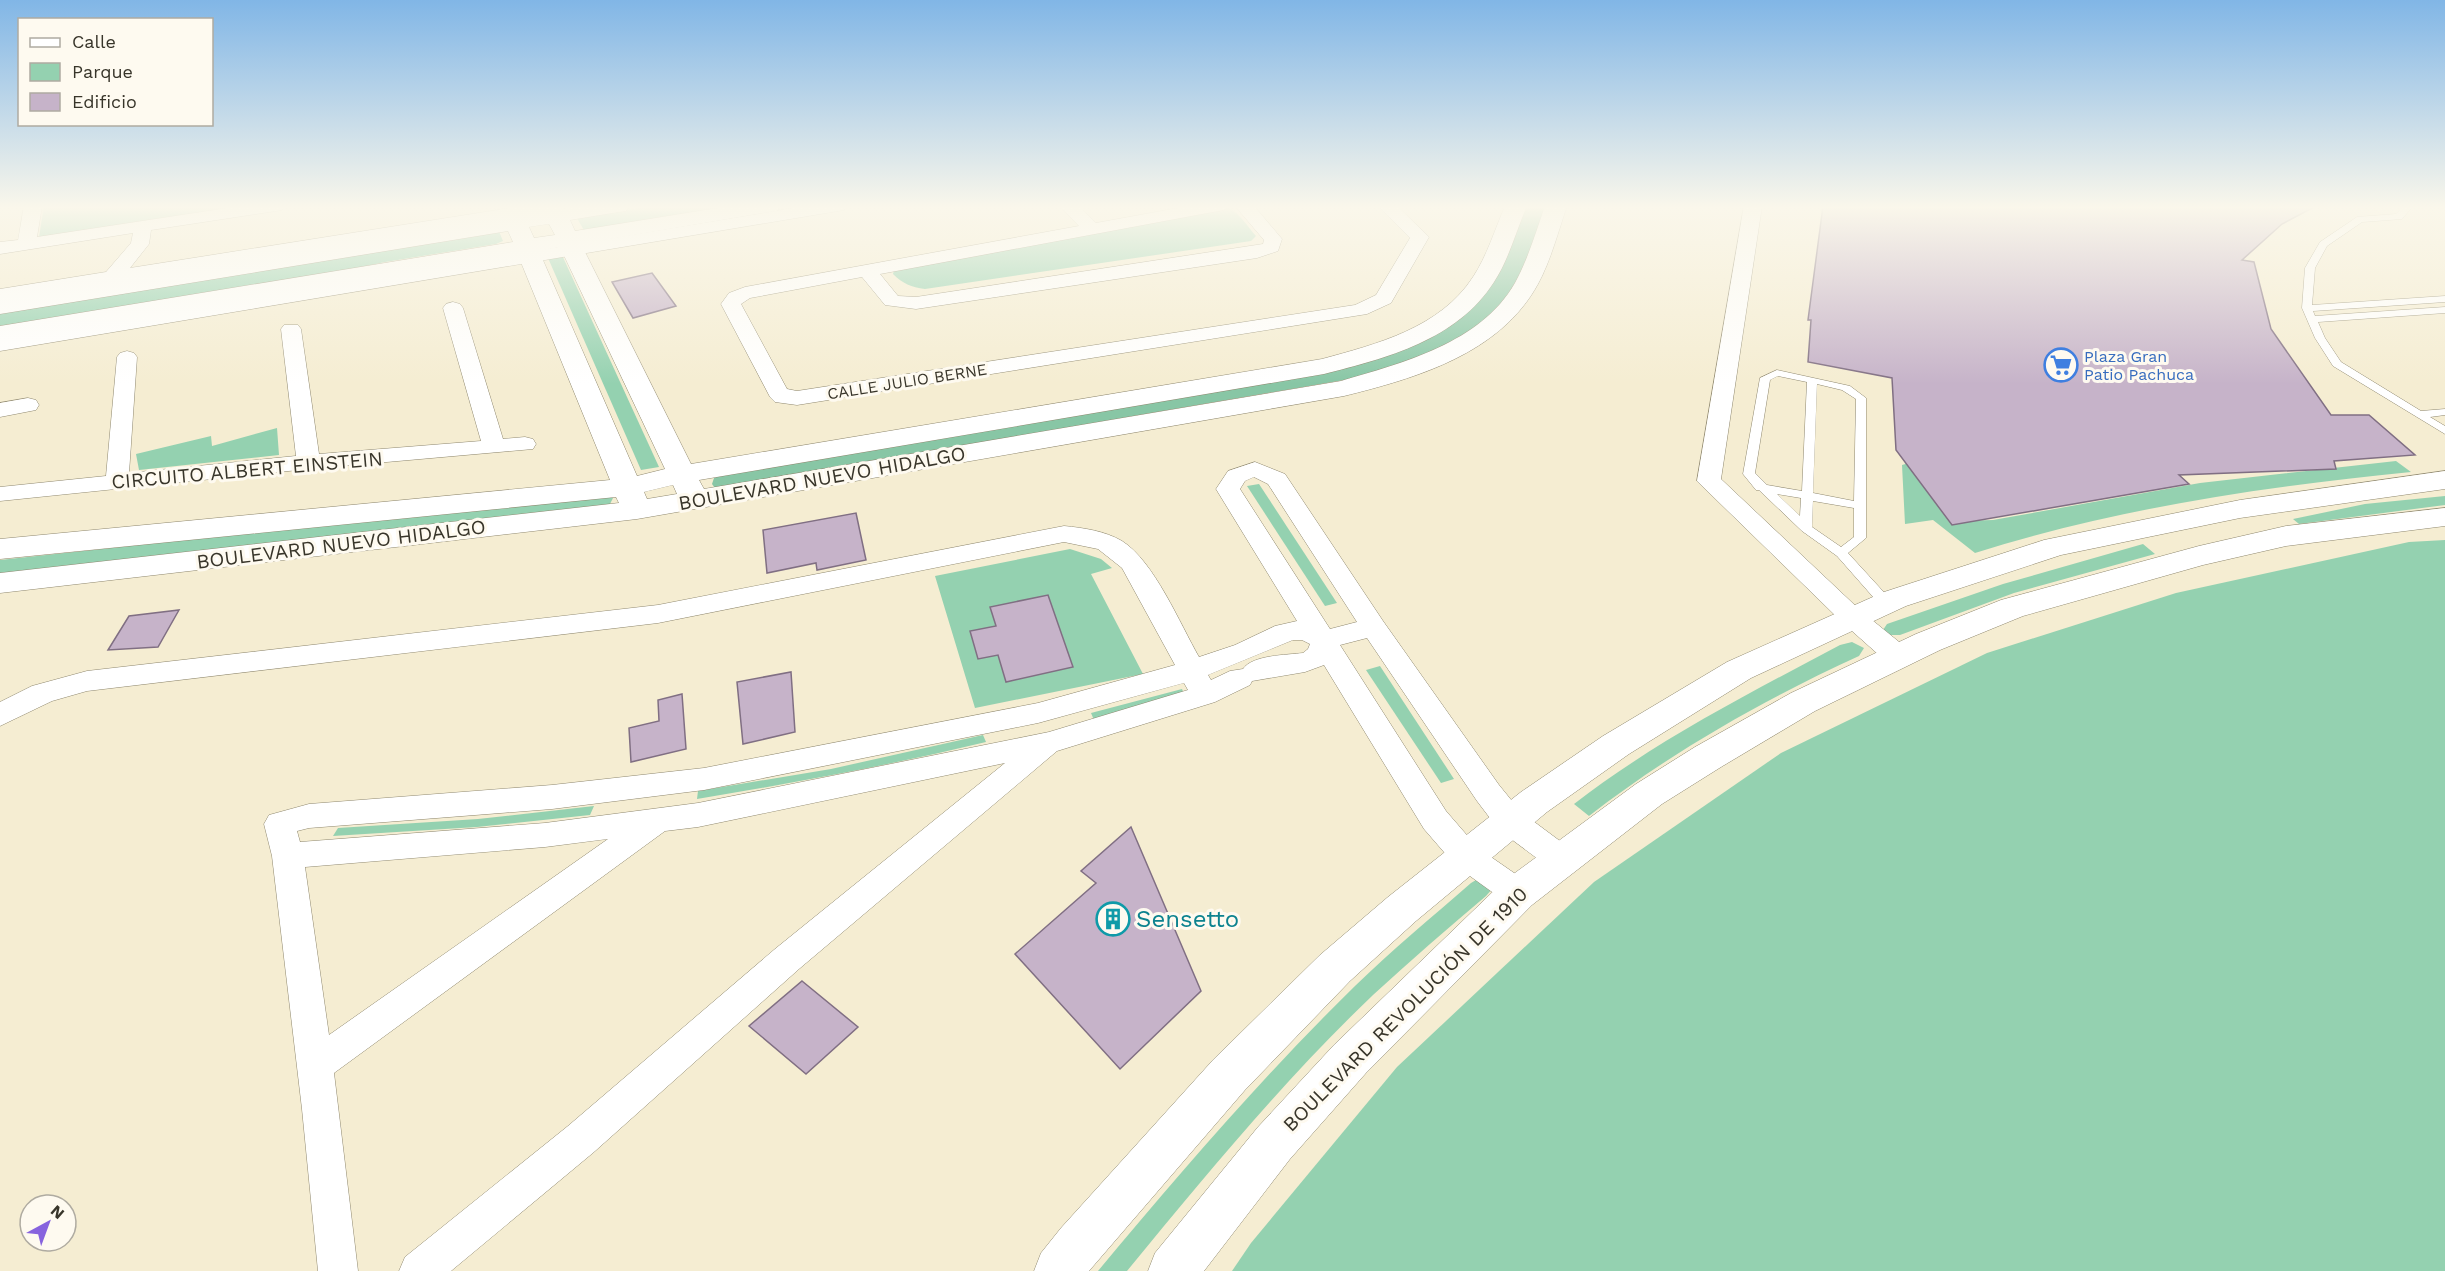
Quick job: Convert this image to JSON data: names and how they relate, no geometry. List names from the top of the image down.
{
  "streets": {
    "street": [
      "CALLE JULIO BERNE",
      "CIRCUITO ALBERT EINSTEIN",
      "BOULEVARD NUEVO HIDALGO",
      "BOULEVARD REVOLUCIÓN DE 1910"
    ]
  },
  "places": {
    "supermarket": ["Plaza Gran Patio Pachuca"],
    "building": ["Sensetto"]
  },
  "legend": ["Calle", "Parque", "Edificio"],
  "north": "top right"
}
